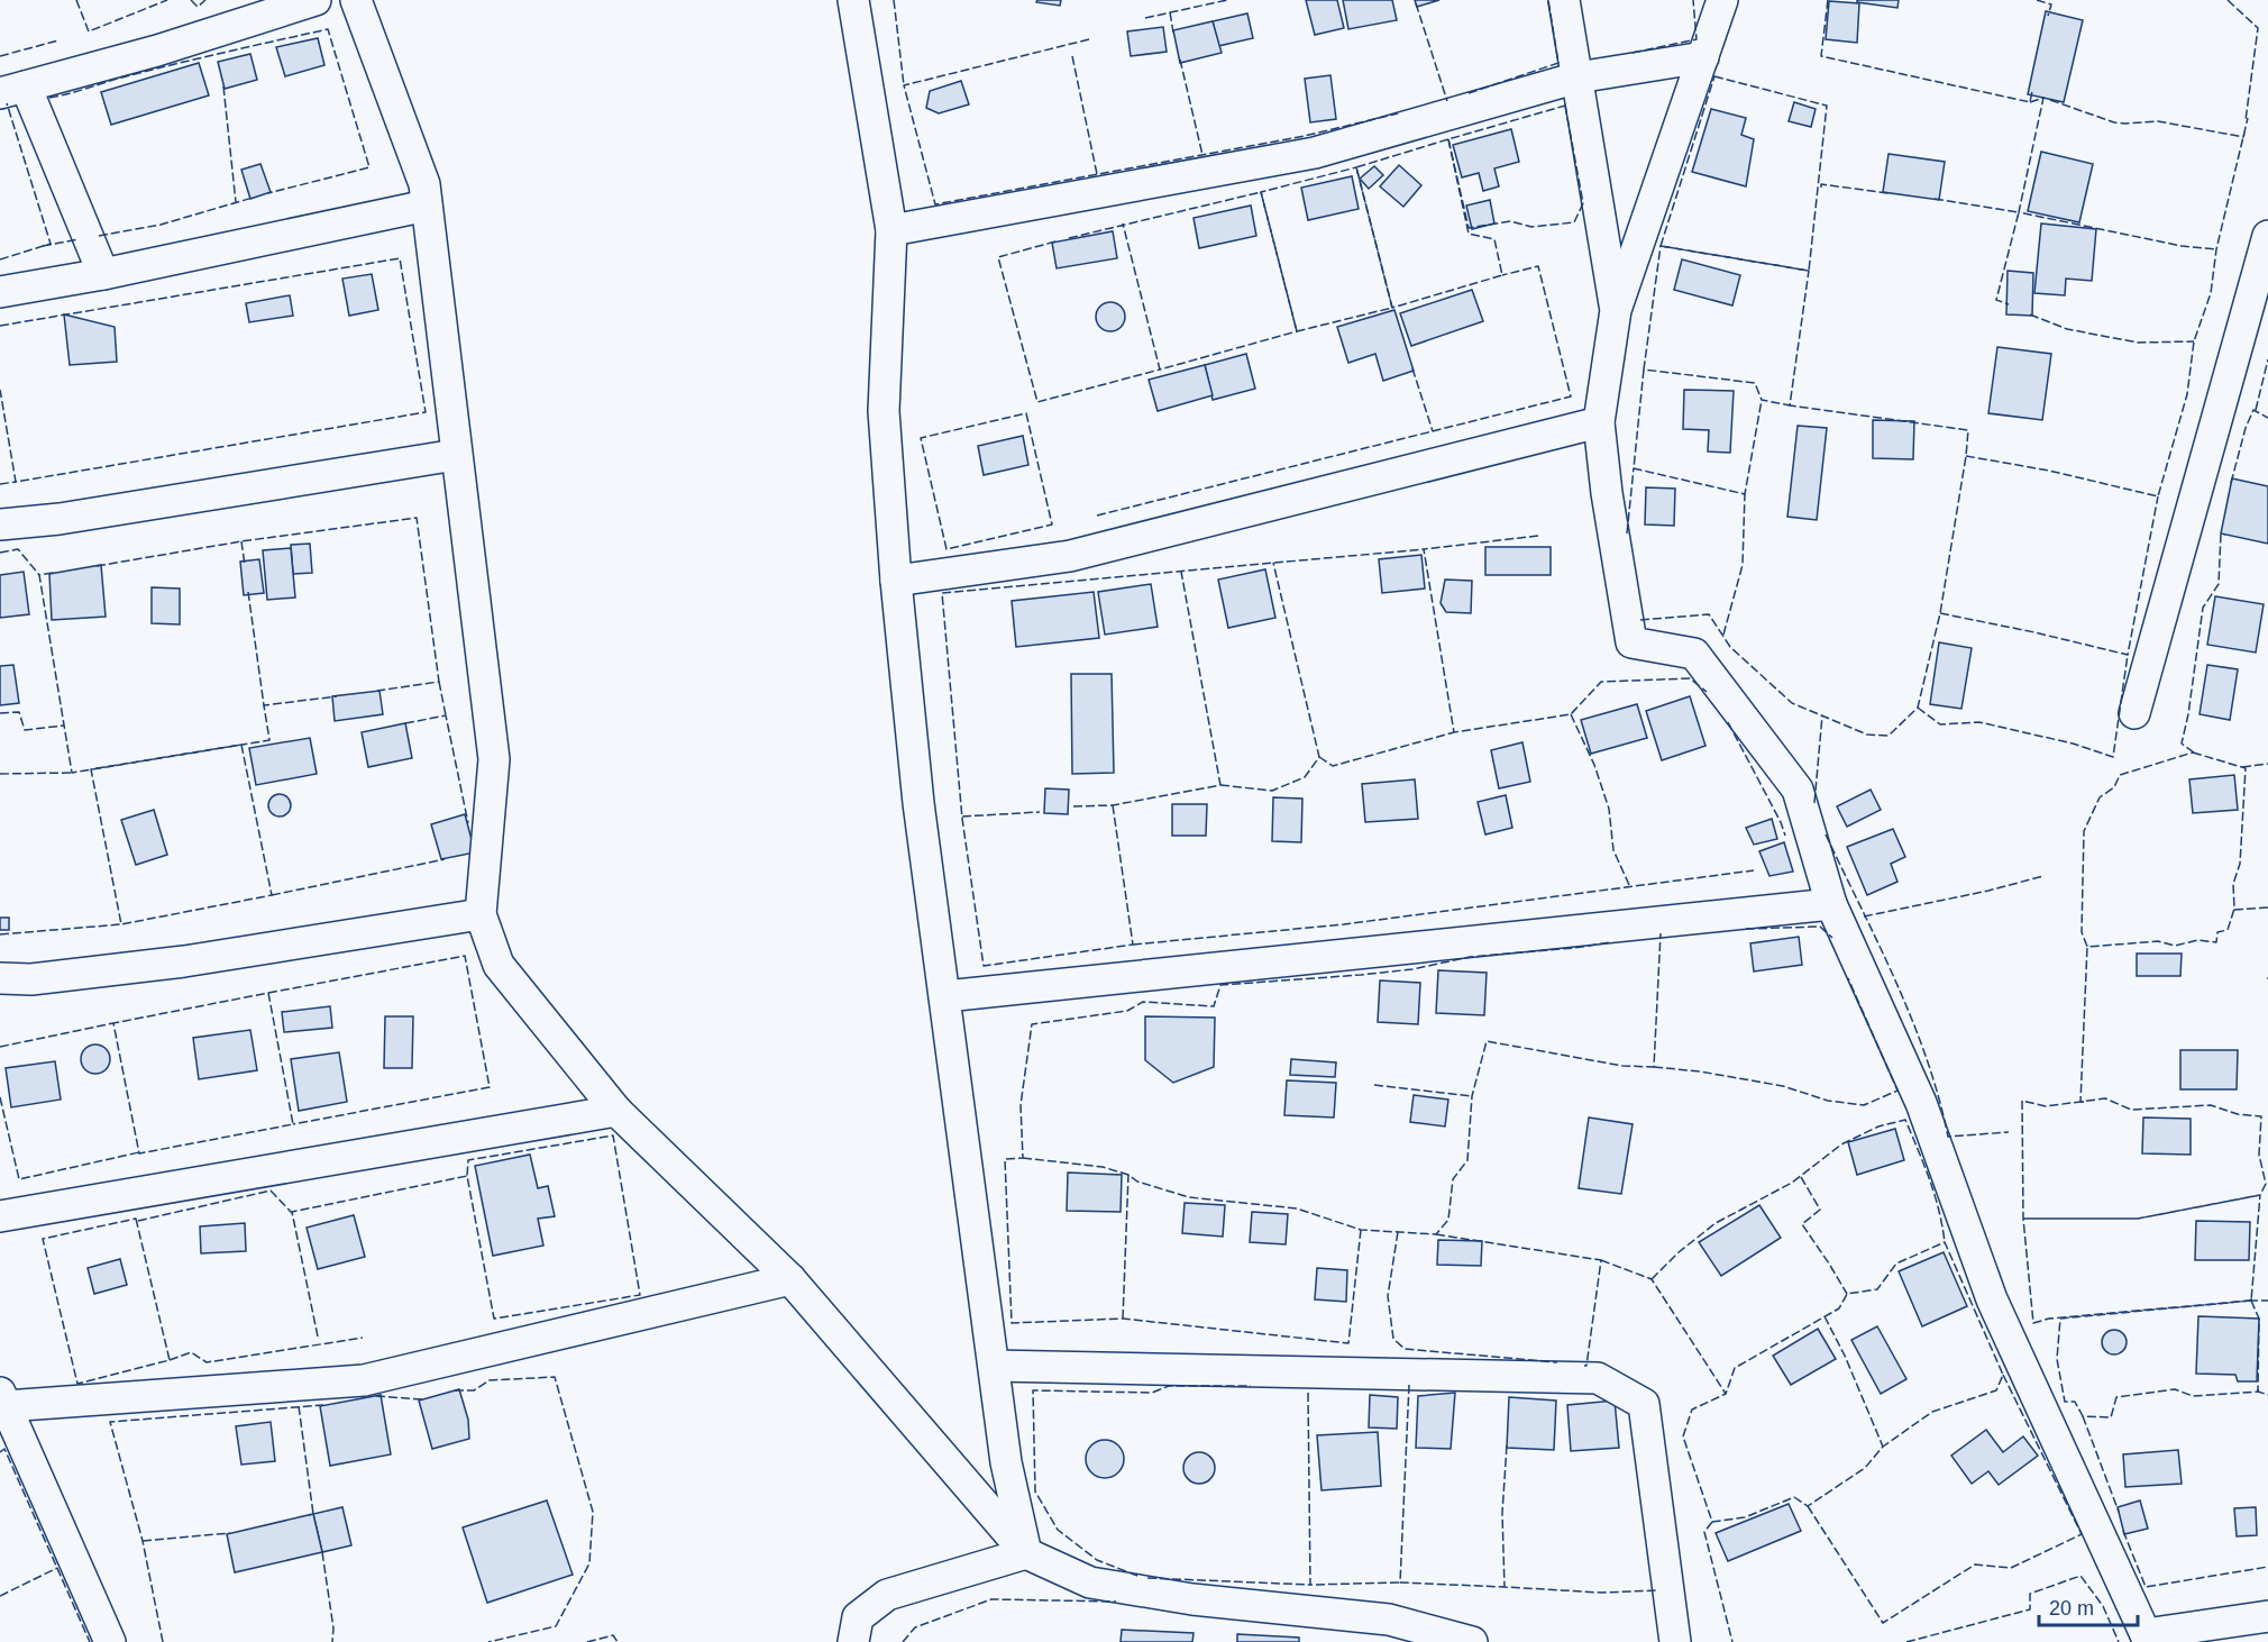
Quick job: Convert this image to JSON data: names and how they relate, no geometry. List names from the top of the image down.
{
  "scale_bar": "20 m"
}
